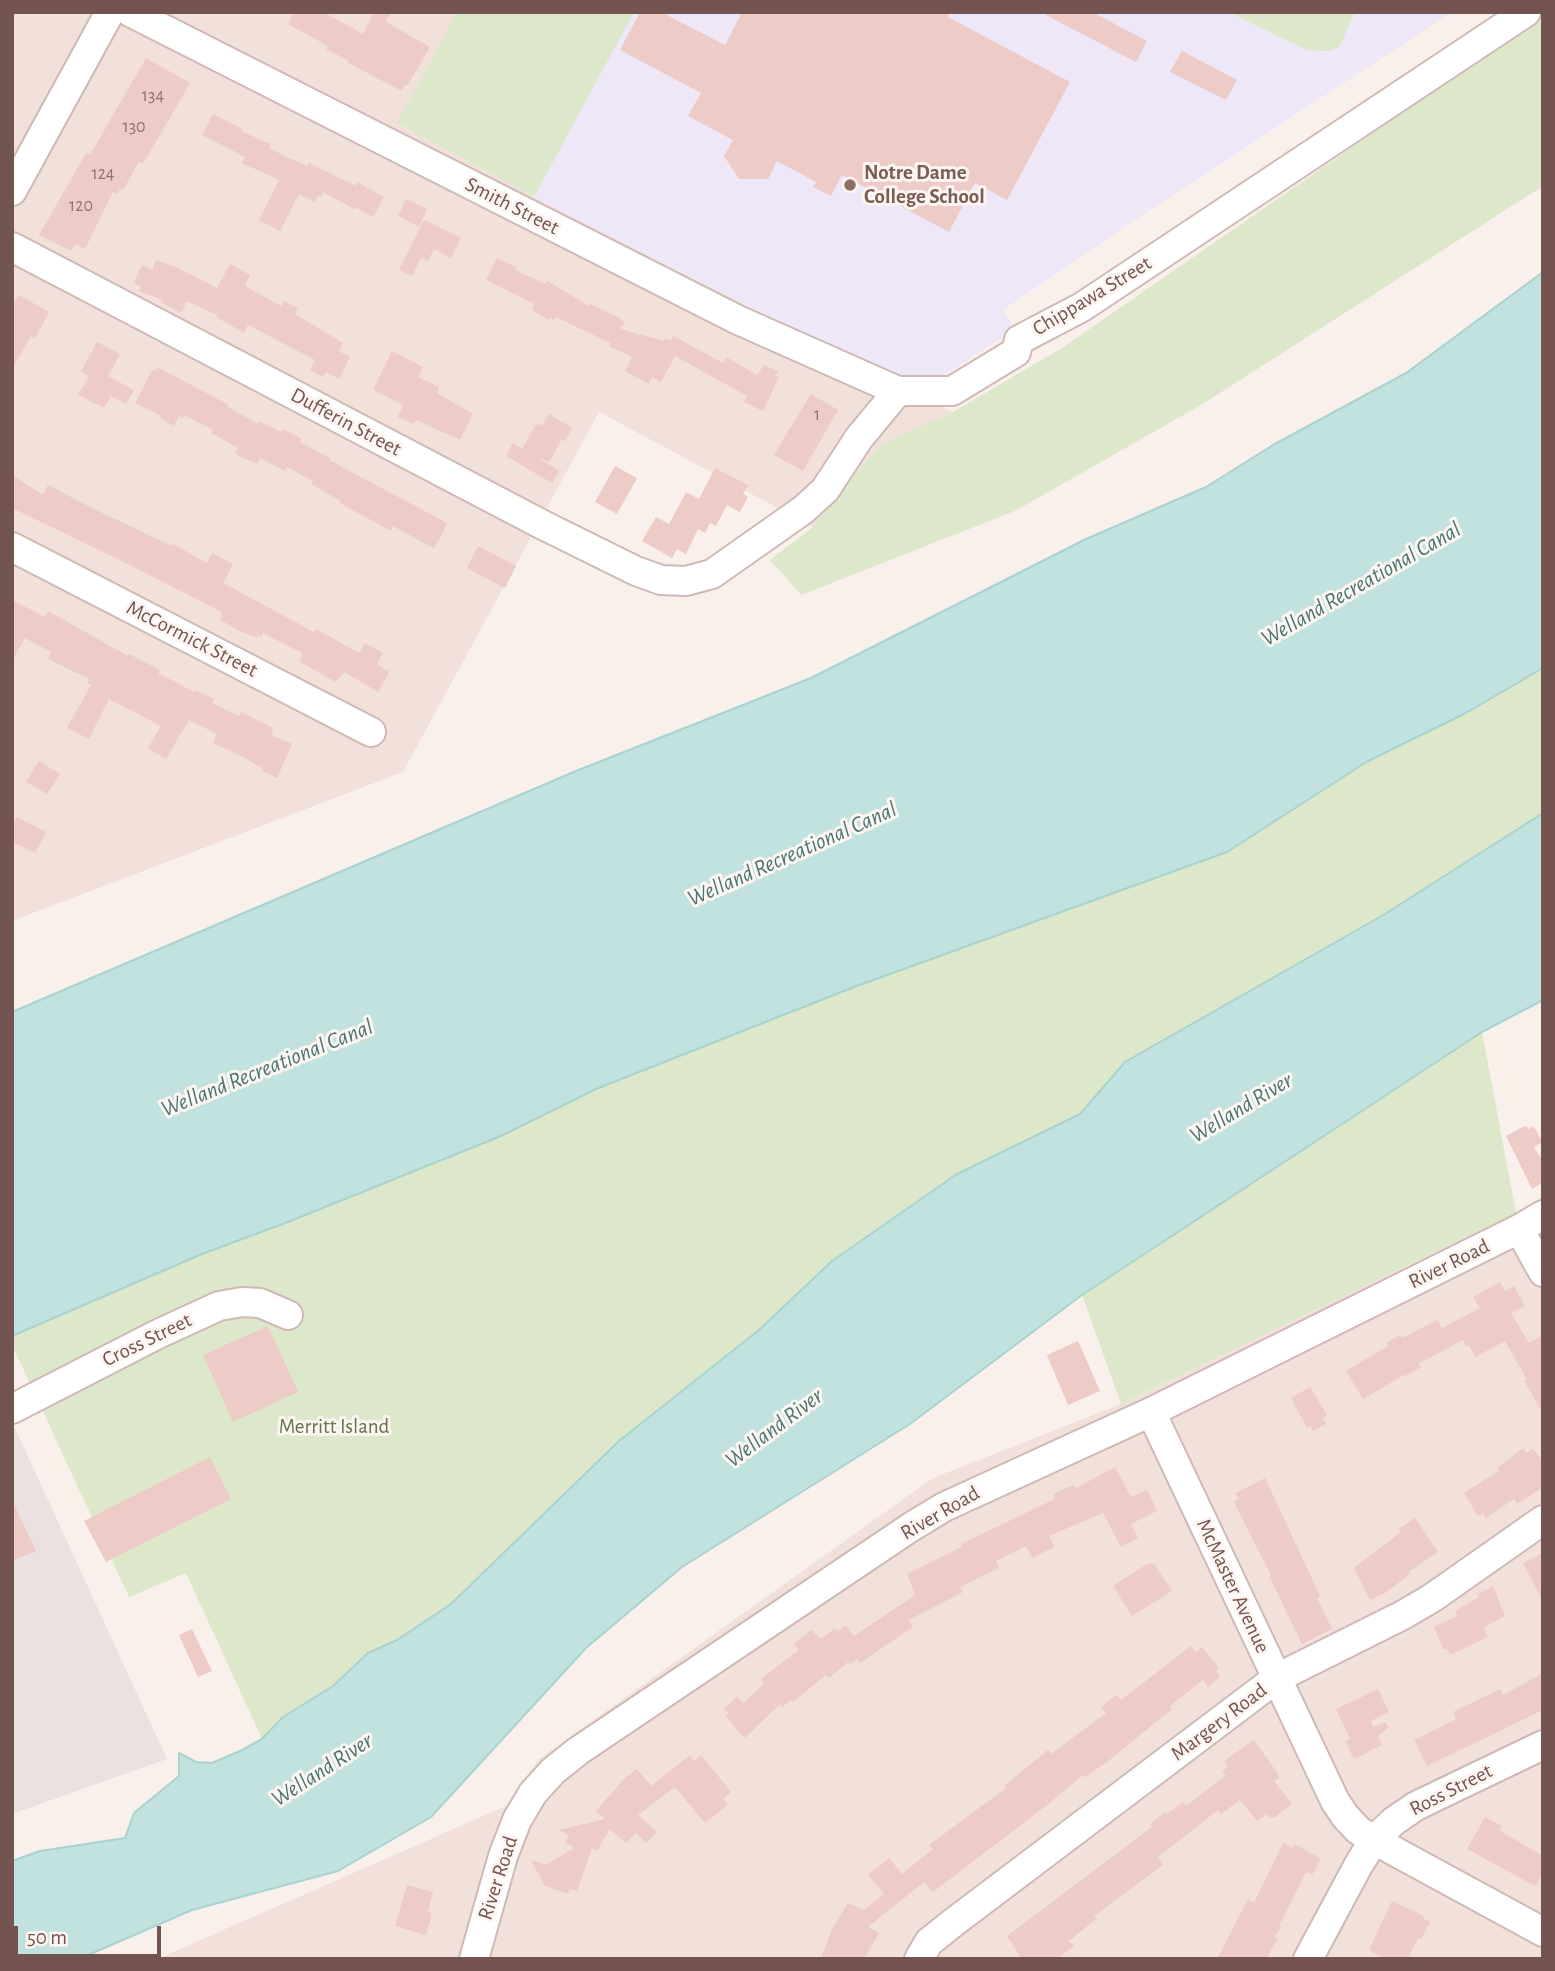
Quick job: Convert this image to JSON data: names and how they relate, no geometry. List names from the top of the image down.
{
  "streets": {
    "street": [
      "Smith Street",
      "Chippawa Street",
      "Dufferin Street",
      "McCormick Street",
      "River Road",
      "Cross Street",
      "McMaster Avenue",
      "Margery Road",
      "Ross Street"
    ]
  },
  "crossings": [
    ["Smith Street", "Chippawa Street"],
    ["Smith Street", "Dufferin Street"],
    ["Chippawa Street", "Dufferin Street"],
    ["River Road", "McMaster Avenue"],
    ["McMaster Avenue", "Margery Road"],
    ["McMaster Avenue", "Ross Street"]
  ],
  "water": ["Welland Recreational Canal", "Welland River"],
  "parks": ["Merritt Island"],
  "places": ["Notre Dame College School"],
  "house_numbers": [
    "134",
    "130",
    "124",
    "120",
    "1"
  ],
  "scale_bar": "50 m"
}
